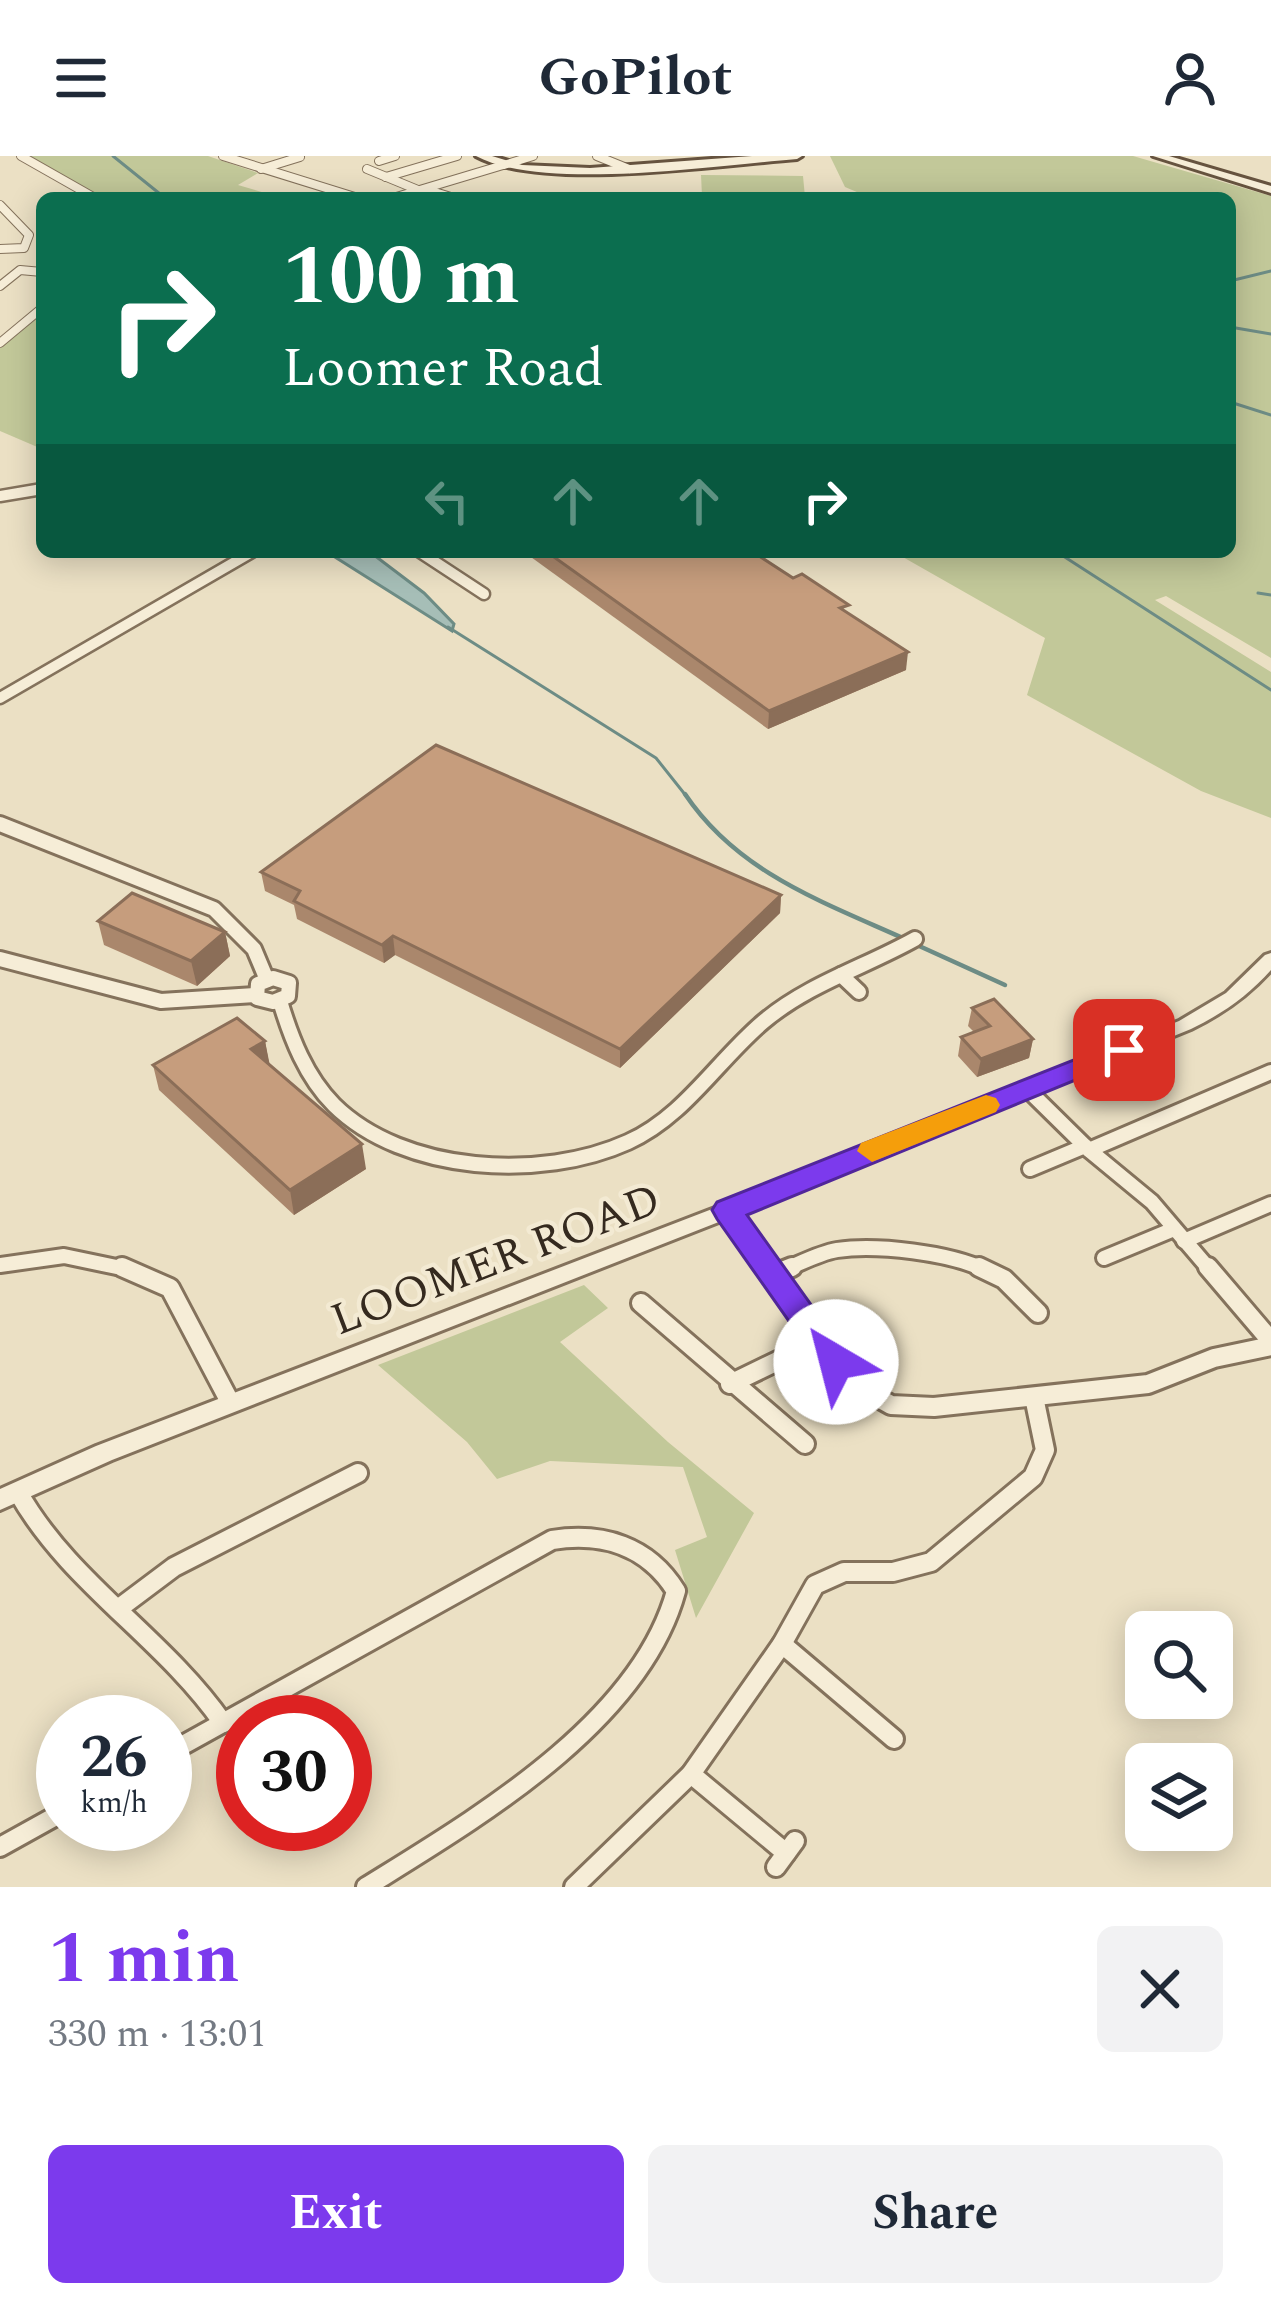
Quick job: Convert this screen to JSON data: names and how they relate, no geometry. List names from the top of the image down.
{
  "streets": {
    "street": ["LOOMER ROAD"]
  },
  "page": {
    "header": "GoPilot",
    "turn": ["100 m", "Loomer Road"],
    "speed": "26 km/h",
    "limit": "30",
    "heading": ["1 min", "330 m · 13:01"],
    "buttons": ["Exit", "Share"]
  }
}
